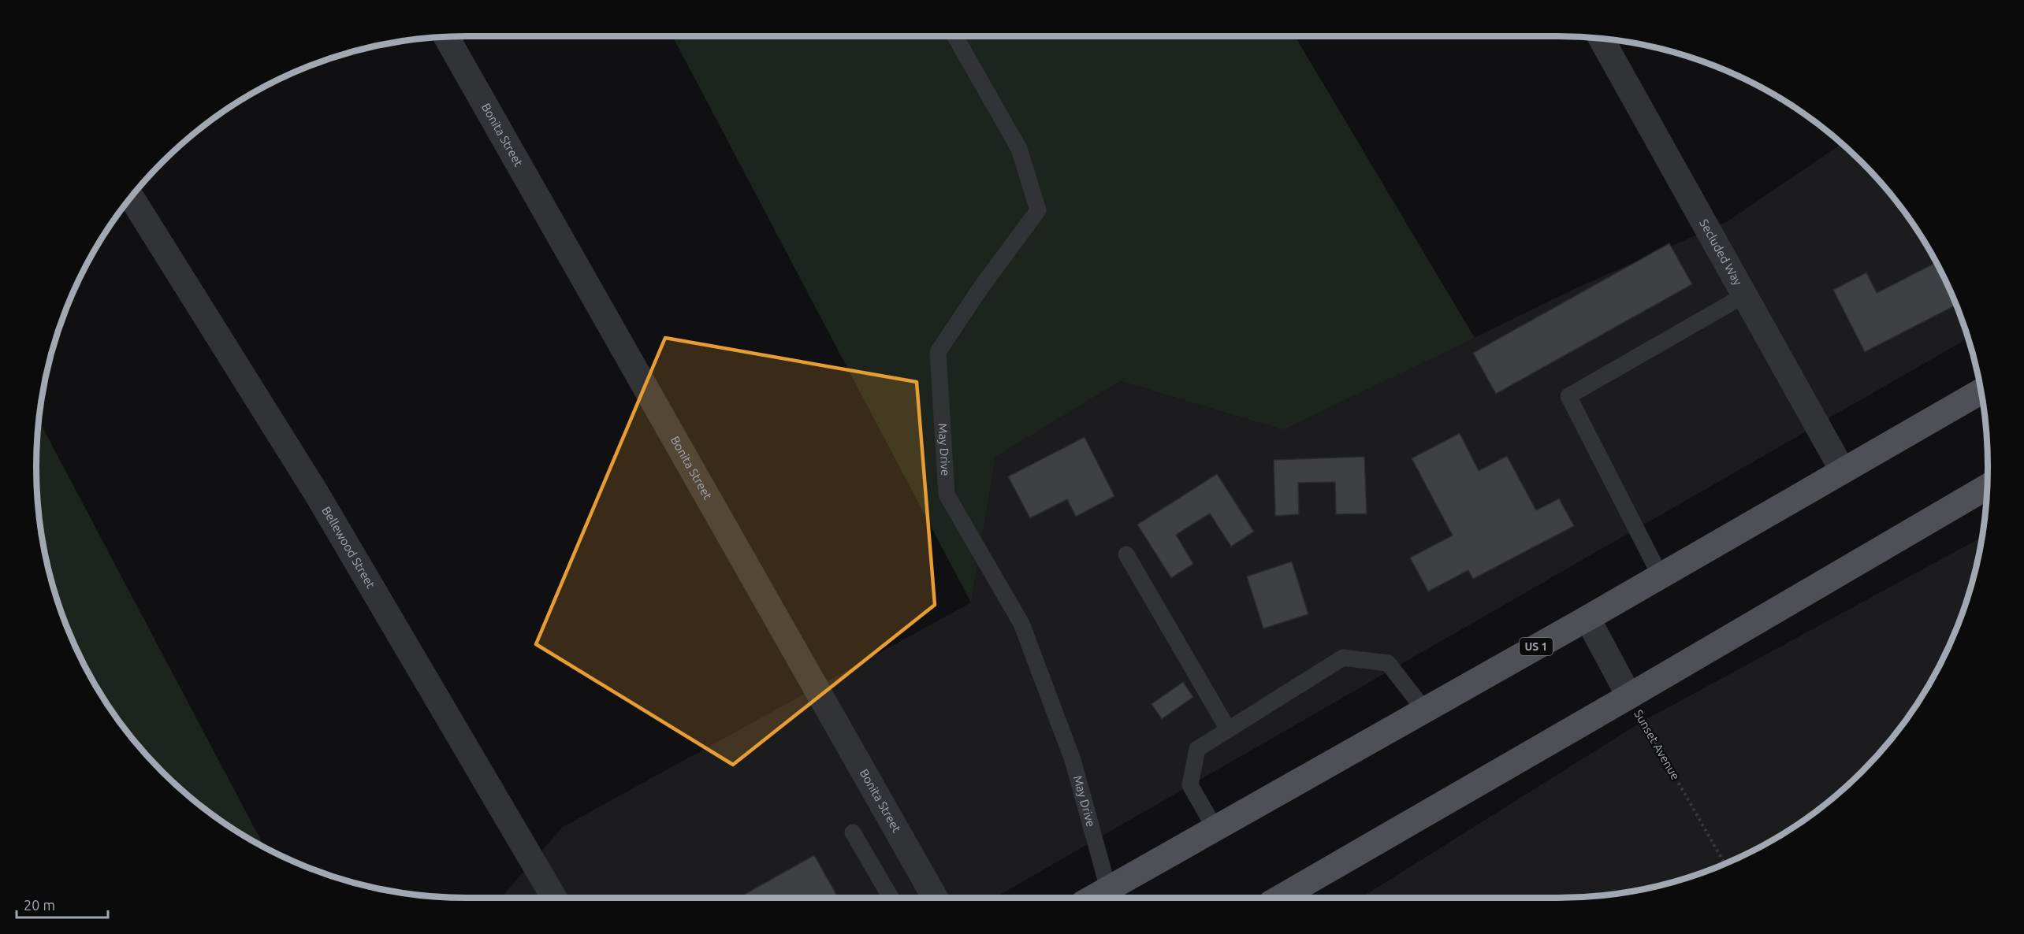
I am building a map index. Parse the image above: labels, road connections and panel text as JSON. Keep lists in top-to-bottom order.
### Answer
{
  "streets": {
    "main road": ["US 1"],
    "street": [
      "Bonita Street",
      "Secluded Way",
      "Bellewood Street",
      "Sunset Avenue"
    ],
    "lane": ["May Drive"]
  },
  "crossings": [
    ["Secluded Way", "US 1"],
    ["May Drive", "US 1"],
    ["US 1", "Sunset Avenue"]
  ],
  "scale_bar": "20 m"
}
